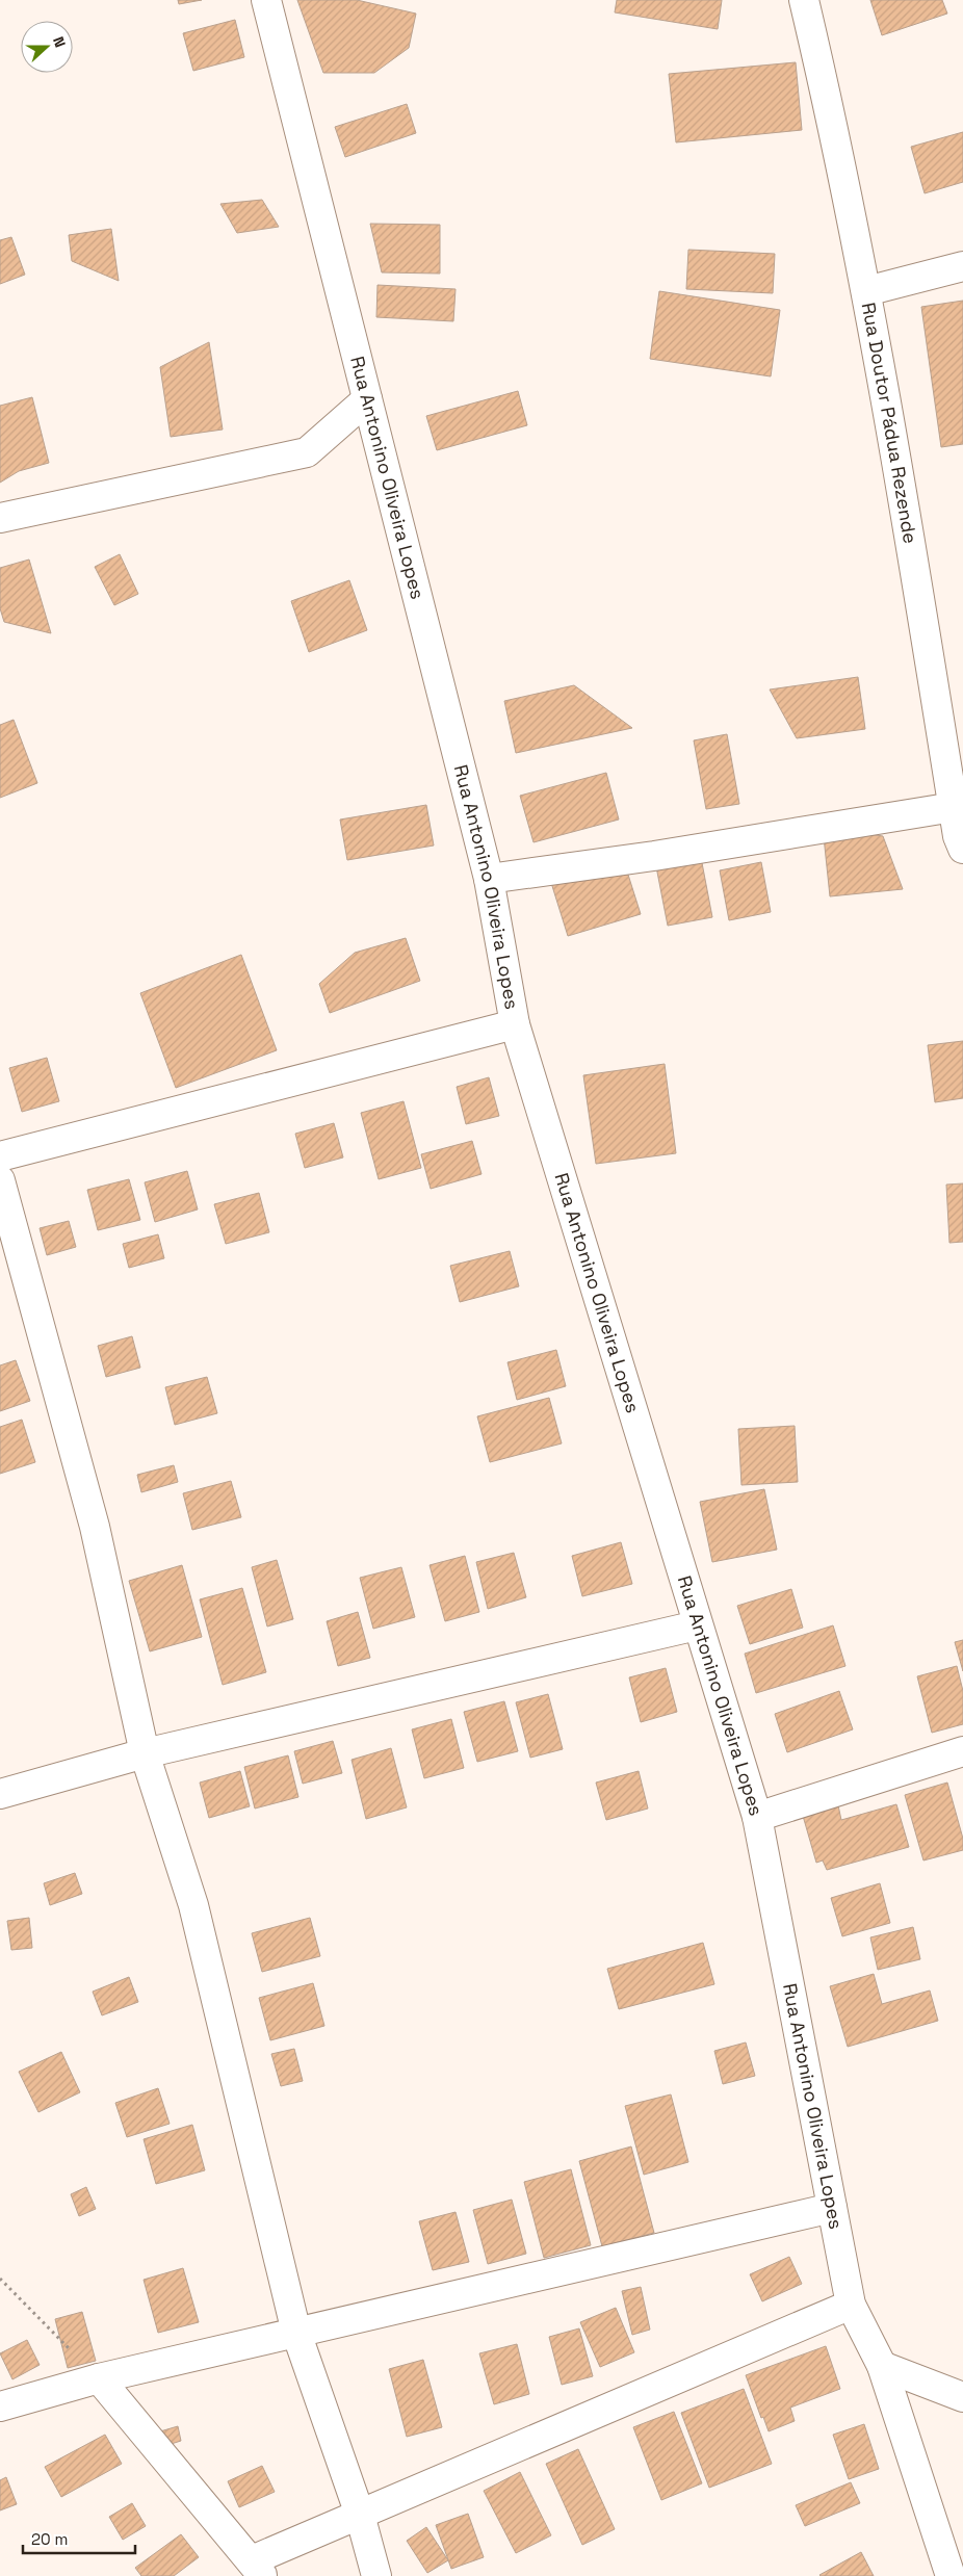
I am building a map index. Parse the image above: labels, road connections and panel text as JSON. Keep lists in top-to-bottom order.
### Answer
{
  "streets": {
    "street": ["Rua Doutor Pádua Rezende", "Rua Antonino Oliveira Lopes"]
  },
  "scale_bar": "20 m",
  "north": "right"
}
